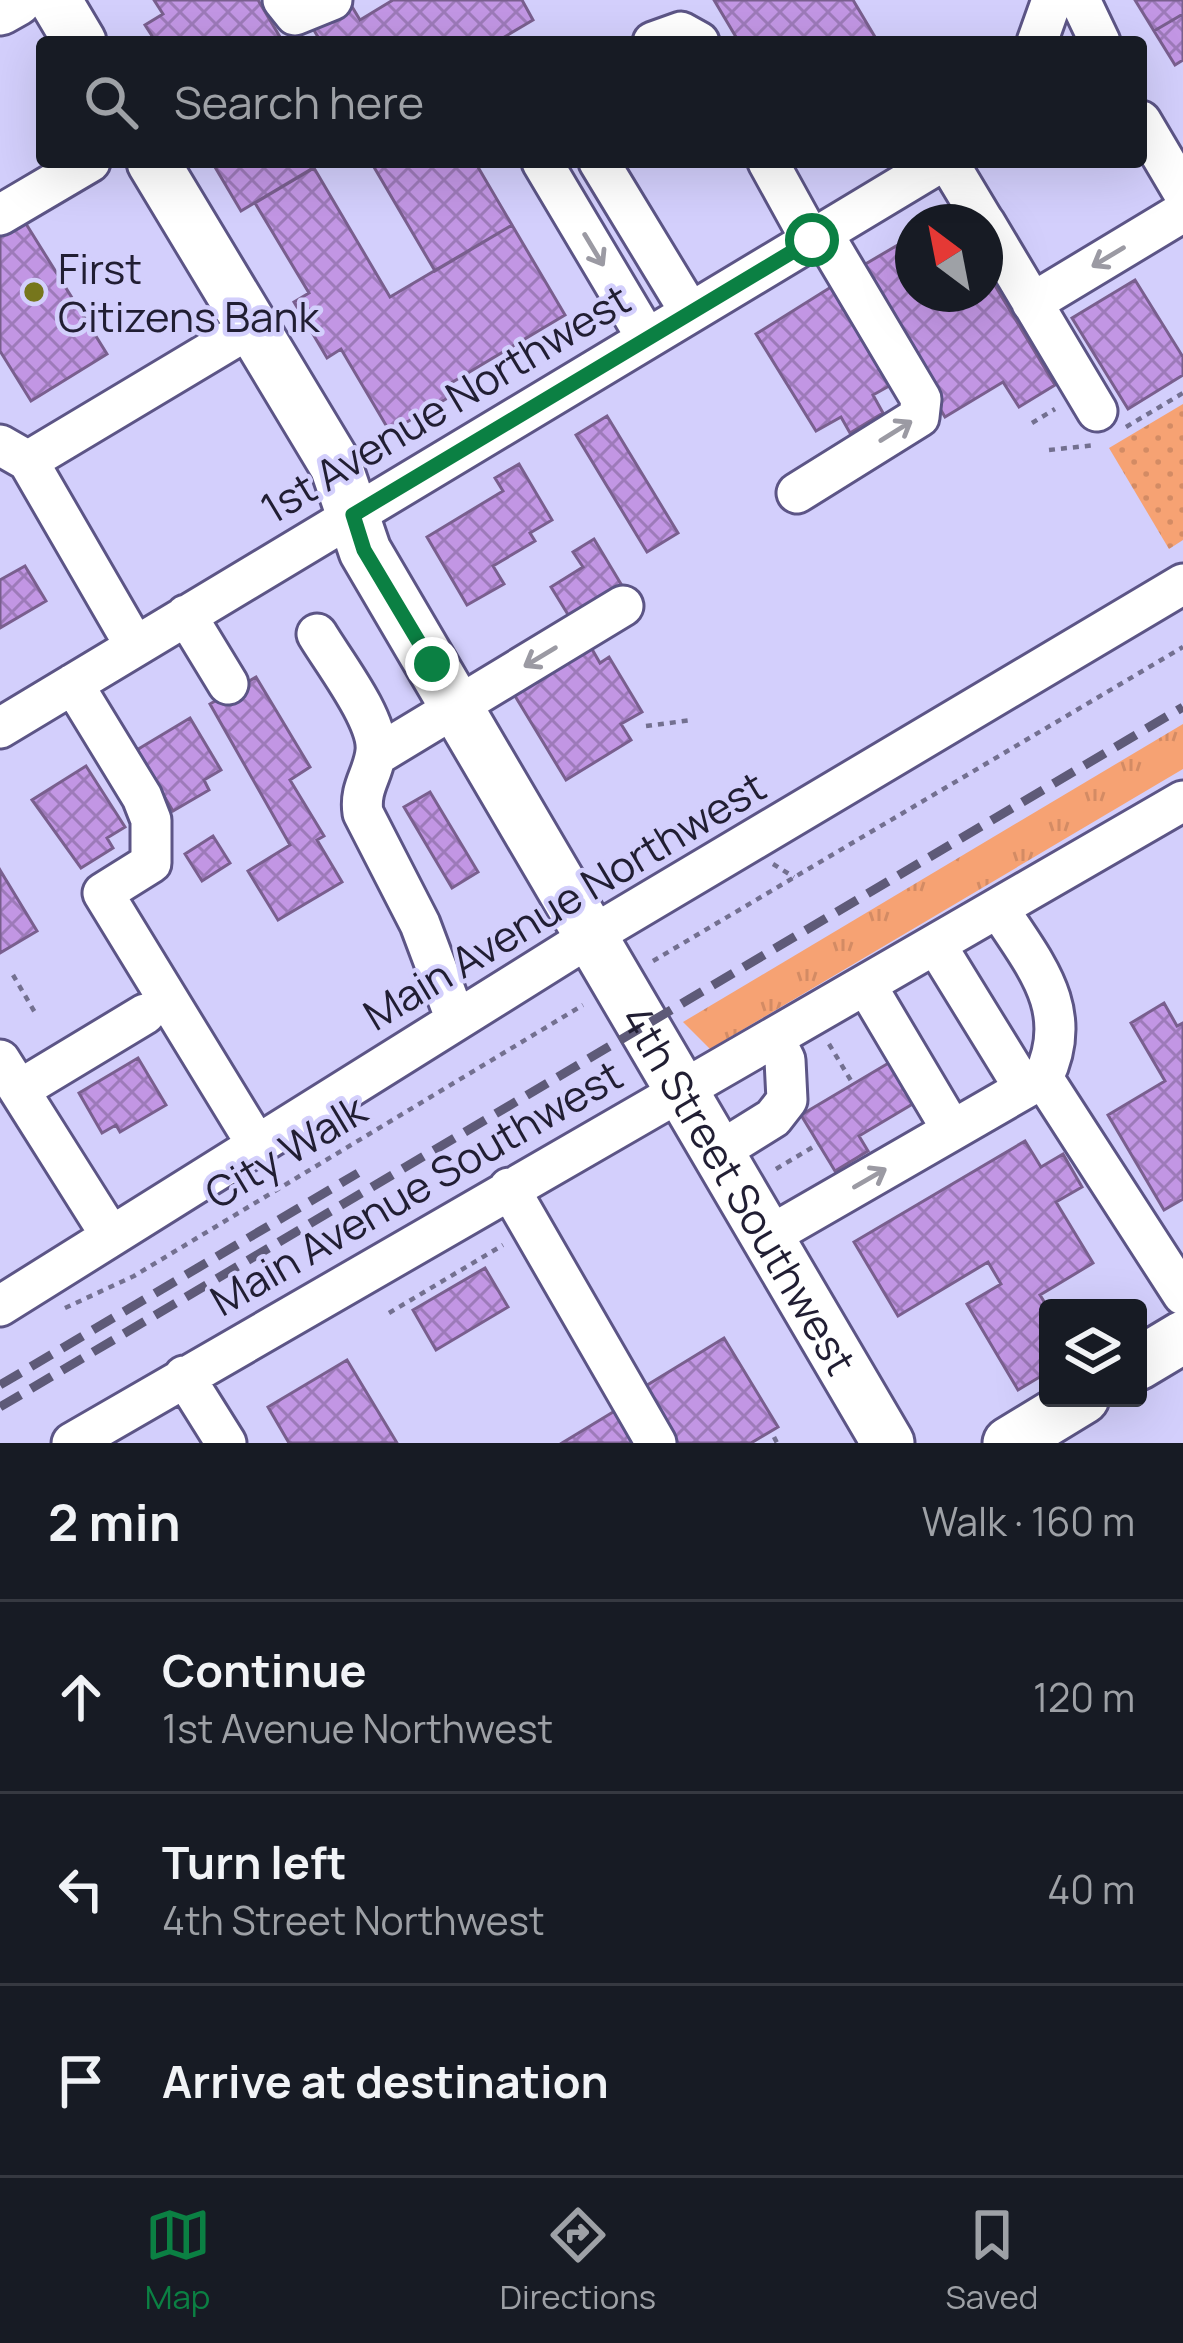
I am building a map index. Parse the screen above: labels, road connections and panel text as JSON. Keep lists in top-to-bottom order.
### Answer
{
  "streets": {
    "main road": ["4th Street Southwest"],
    "street": ["1st Avenue Northwest", "Main Avenue Northwest", "Main Avenue Southwest"],
    "path": ["City Walk"]
  },
  "crossings": [
    ["1st Avenue Northwest", "4th Street Southwest"],
    ["Main Avenue Northwest", "4th Street Southwest"],
    ["Main Avenue Southwest", "4th Street Southwest"]
  ],
  "places": ["First Citizens Bank"],
  "north": "top left",
  "page": {
    "search": "Search here",
    "heading": ["2 min", "Walk · 160 m"],
    "list": [
      ["Continue", "1st Avenue Northwest", "120 m"],
      ["Turn left", "4th Street Northwest", "40 m"],
      "Arrive at destination"
    ],
    "nav": ["Map", "Directions", "Saved"]
  }
}
